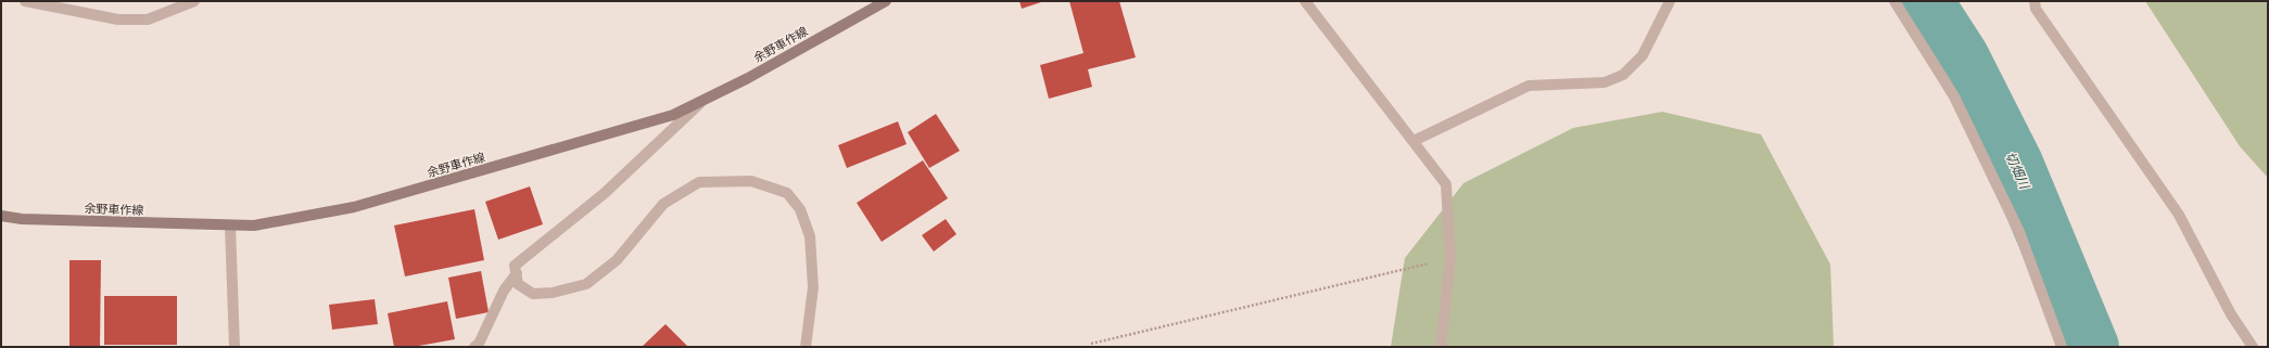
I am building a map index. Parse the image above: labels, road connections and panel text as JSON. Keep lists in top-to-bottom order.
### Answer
{
  "streets": {
    "main road": ["余野車作線"]
  },
  "water": ["切畑川"]
}
